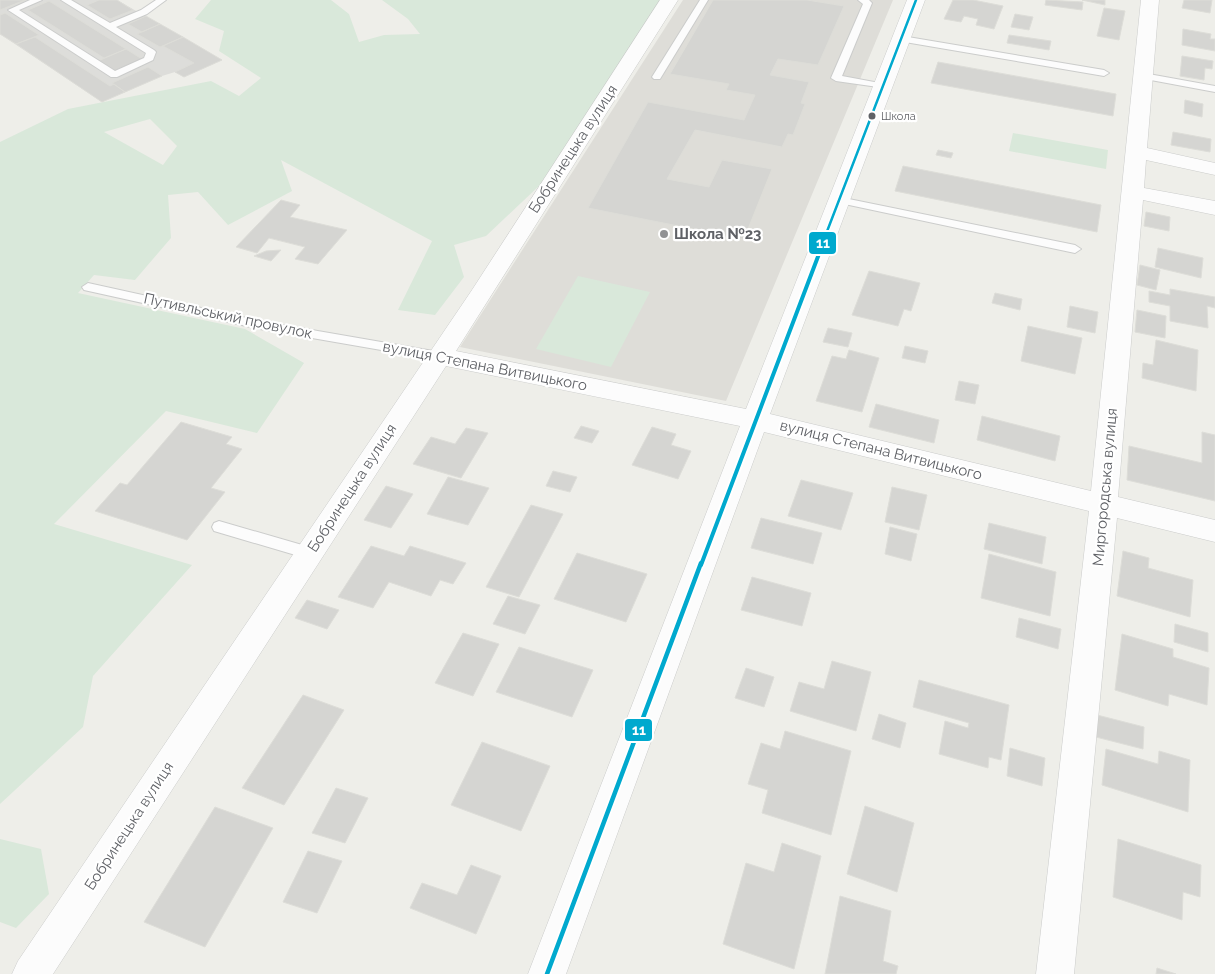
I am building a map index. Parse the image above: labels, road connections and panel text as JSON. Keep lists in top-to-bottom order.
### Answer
{
  "streets": {
    "street": ["Бобринецька вулиця", "вулиця Степана Витвицького", "Миргородська вулиця"],
    "lane": ["Путивльський провулок"]
  },
  "crossings": [
    ["Бобринецька вулиця", "вулиця Степана Витвицького"],
    ["Путивльський провулок", "вулиця Степана Витвицького"],
    ["вулиця Степана Витвицького", "Миргородська вулиця"]
  ],
  "places": ["Школа", "Школа №23"],
  "lines": ["transit line 11"]
}
